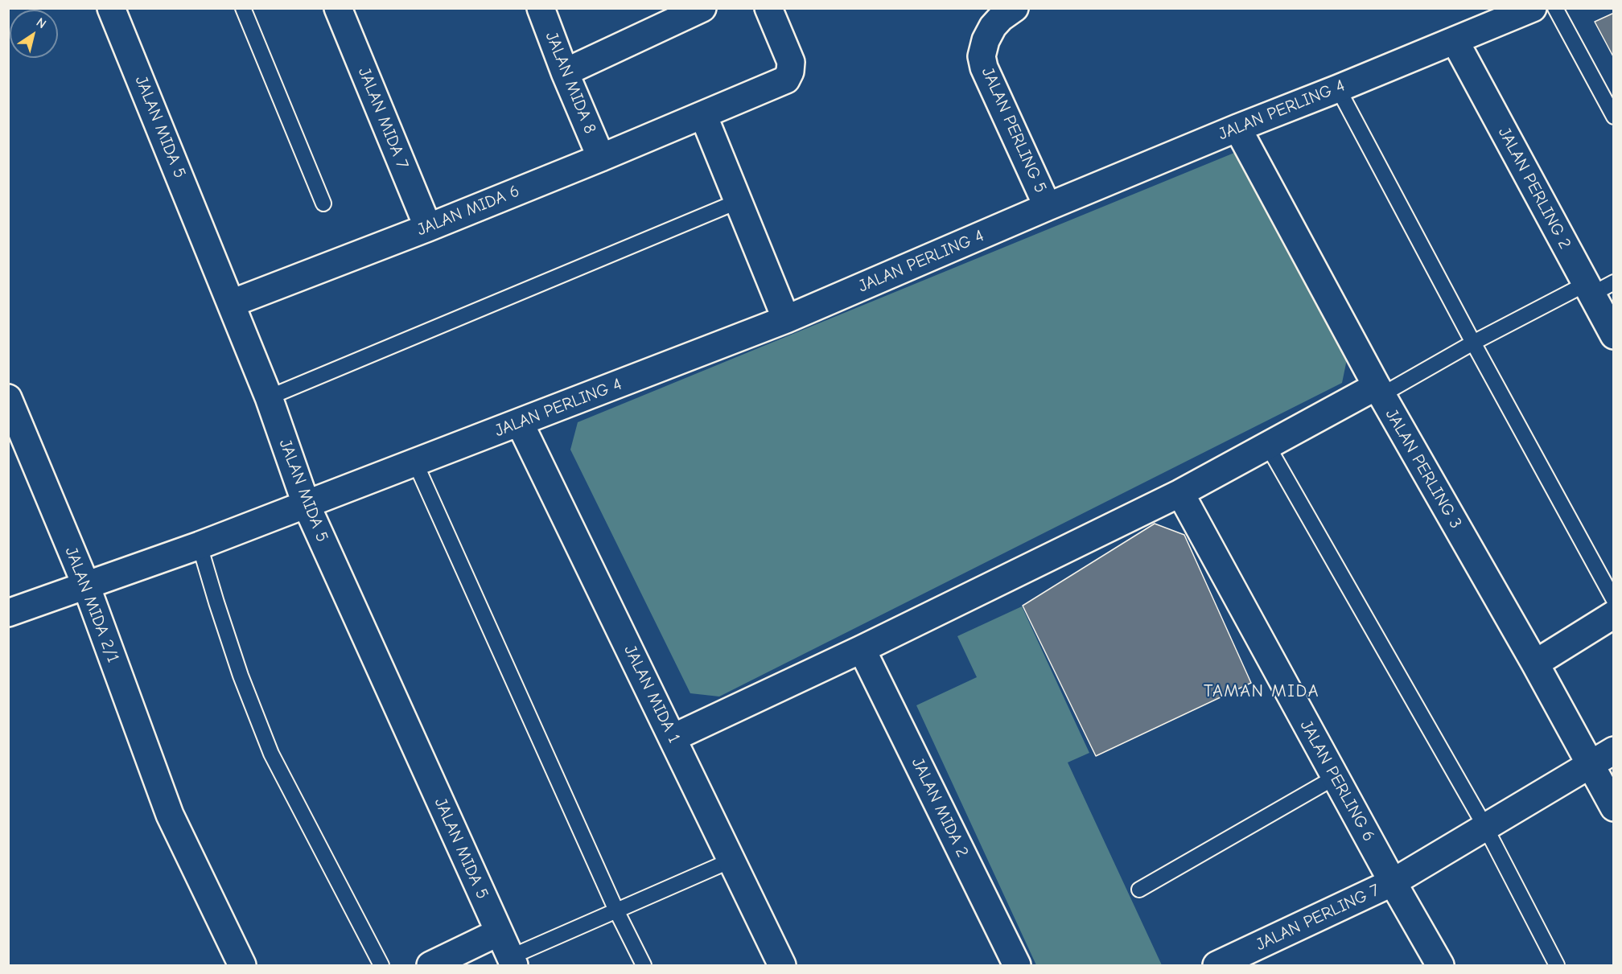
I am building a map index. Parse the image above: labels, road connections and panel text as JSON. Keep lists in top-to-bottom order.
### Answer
{
  "streets": {
    "street": [
      "JALAN MIDA 8",
      "JALAN PERLING 4",
      "JALAN MIDA 7",
      "JALAN MIDA 5",
      "JALAN PERLING 5",
      "JALAN PERLING 2",
      "JALAN MIDA 6",
      "JALAN PERLING 3",
      "JALAN MIDA 2/1",
      "JALAN MIDA 1",
      "JALAN PERLING 6",
      "JALAN MIDA 2",
      "JALAN PERLING 7"
    ]
  },
  "crossings": [
    ["JALAN MIDA 8", "JALAN MIDA 6"],
    ["JALAN PERLING 4", "JALAN MIDA 5"],
    ["JALAN PERLING 4", "JALAN PERLING 5"],
    ["JALAN PERLING 4", "JALAN PERLING 2"],
    ["JALAN PERLING 4", "JALAN PERLING 3"],
    ["JALAN PERLING 4", "JALAN MIDA 2/1"],
    ["JALAN PERLING 4", "JALAN MIDA 1"],
    ["JALAN MIDA 7", "JALAN MIDA 6"],
    ["JALAN MIDA 5", "JALAN MIDA 6"],
    ["JALAN PERLING 3", "JALAN PERLING 7"],
    ["JALAN PERLING 6", "JALAN PERLING 7"]
  ],
  "districts": ["TAMAN MIDA"],
  "north": "top right"
}
